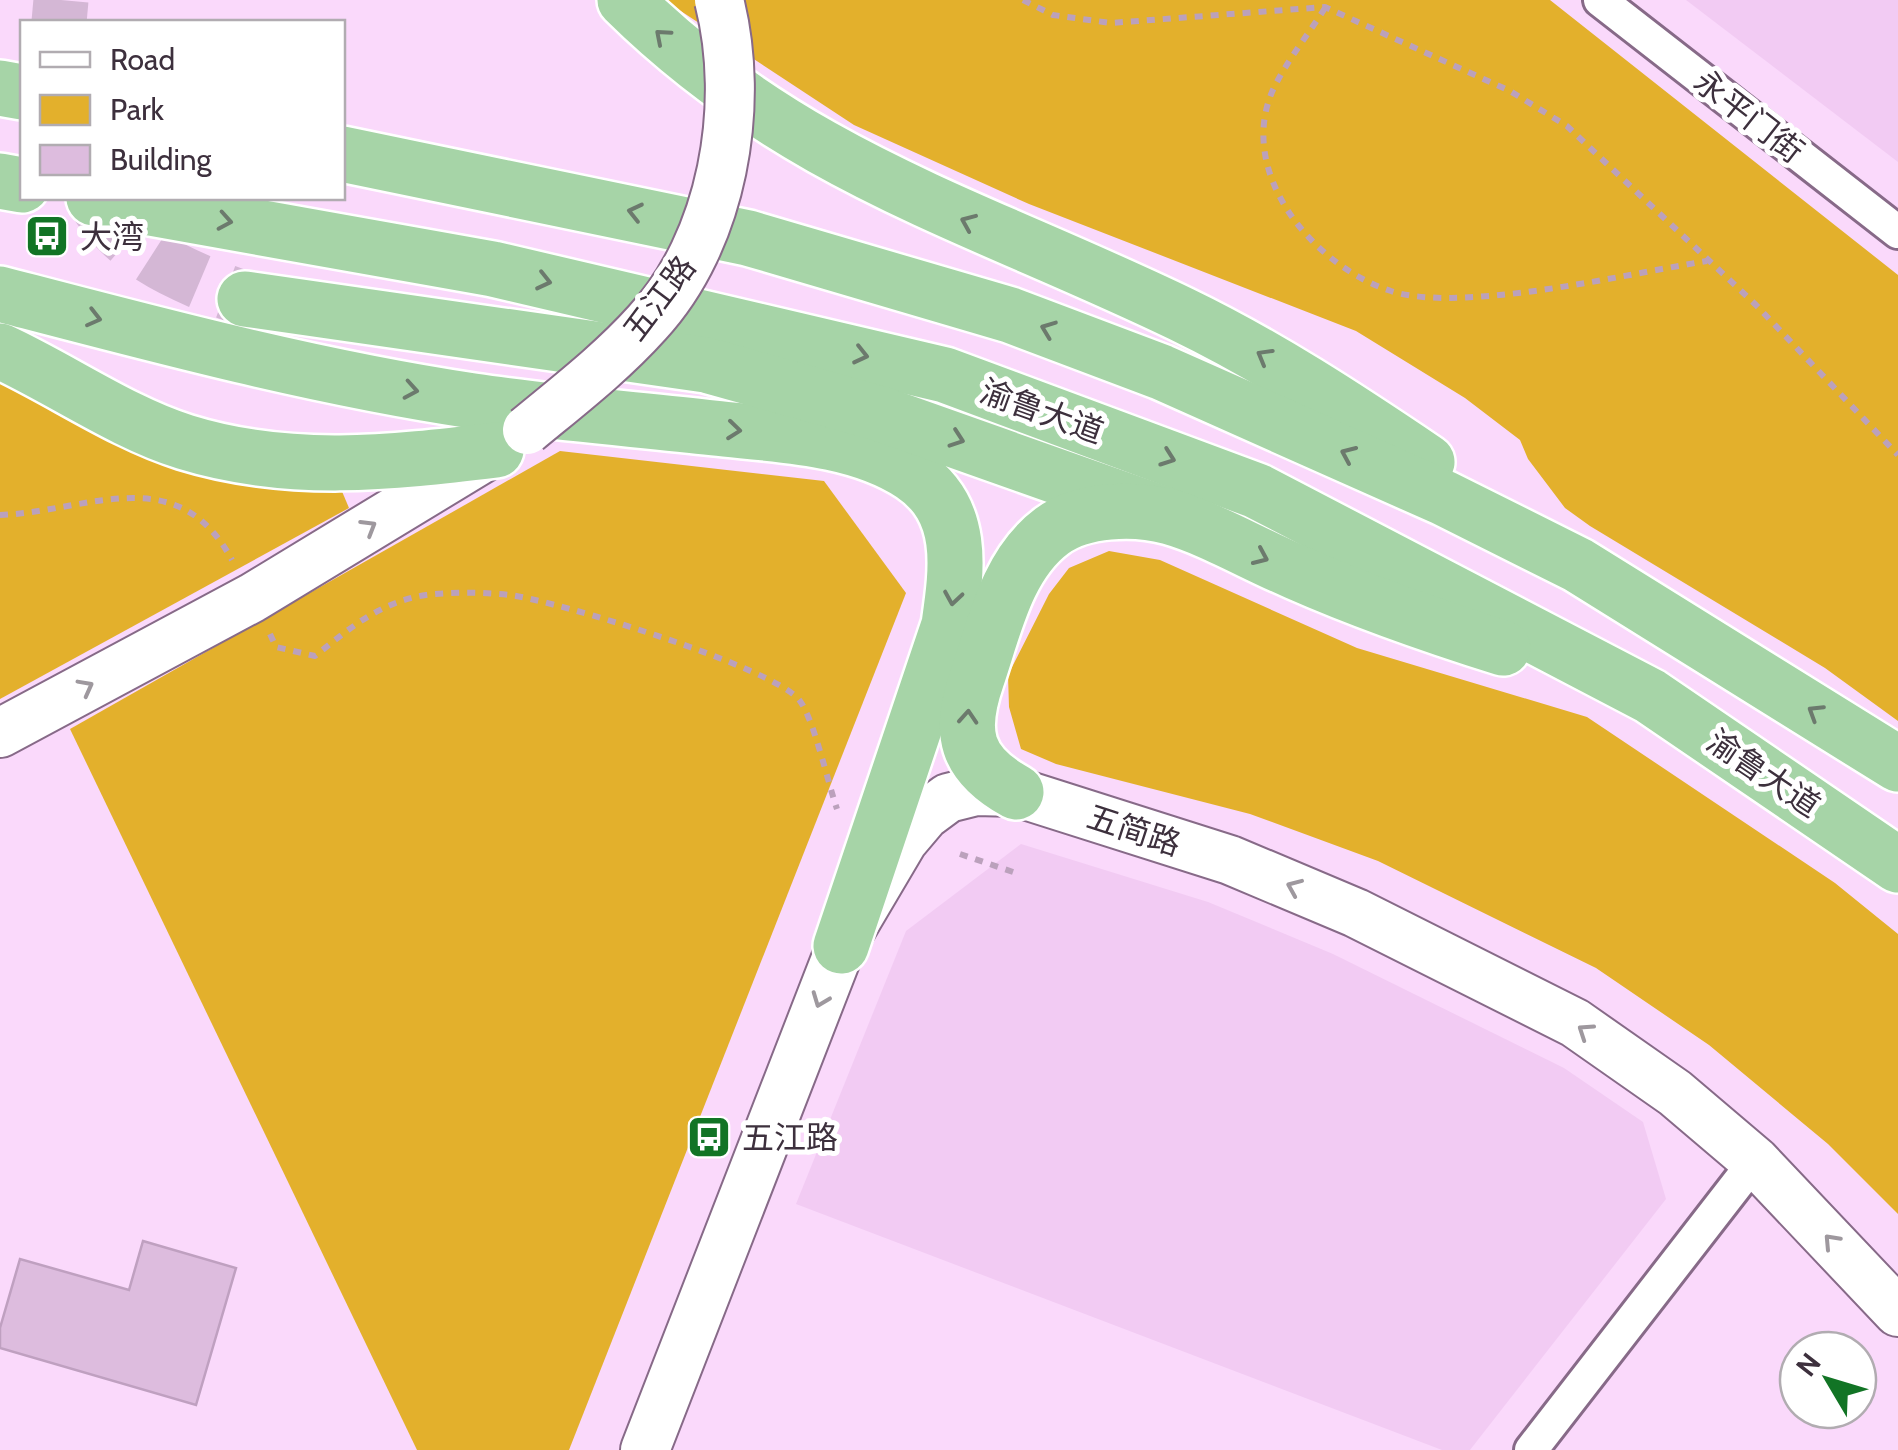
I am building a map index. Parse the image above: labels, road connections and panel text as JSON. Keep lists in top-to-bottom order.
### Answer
{
  "streets": {
    "highway": ["渝鲁大道"],
    "main road": ["五江路", "五简路"],
    "street": ["永平门街"]
  },
  "one_way": ["五江路"],
  "places": {
    "bus stop": ["大湾", "五江路"]
  },
  "legend": ["Road", "Park", "Building"],
  "north": "top left"
}
